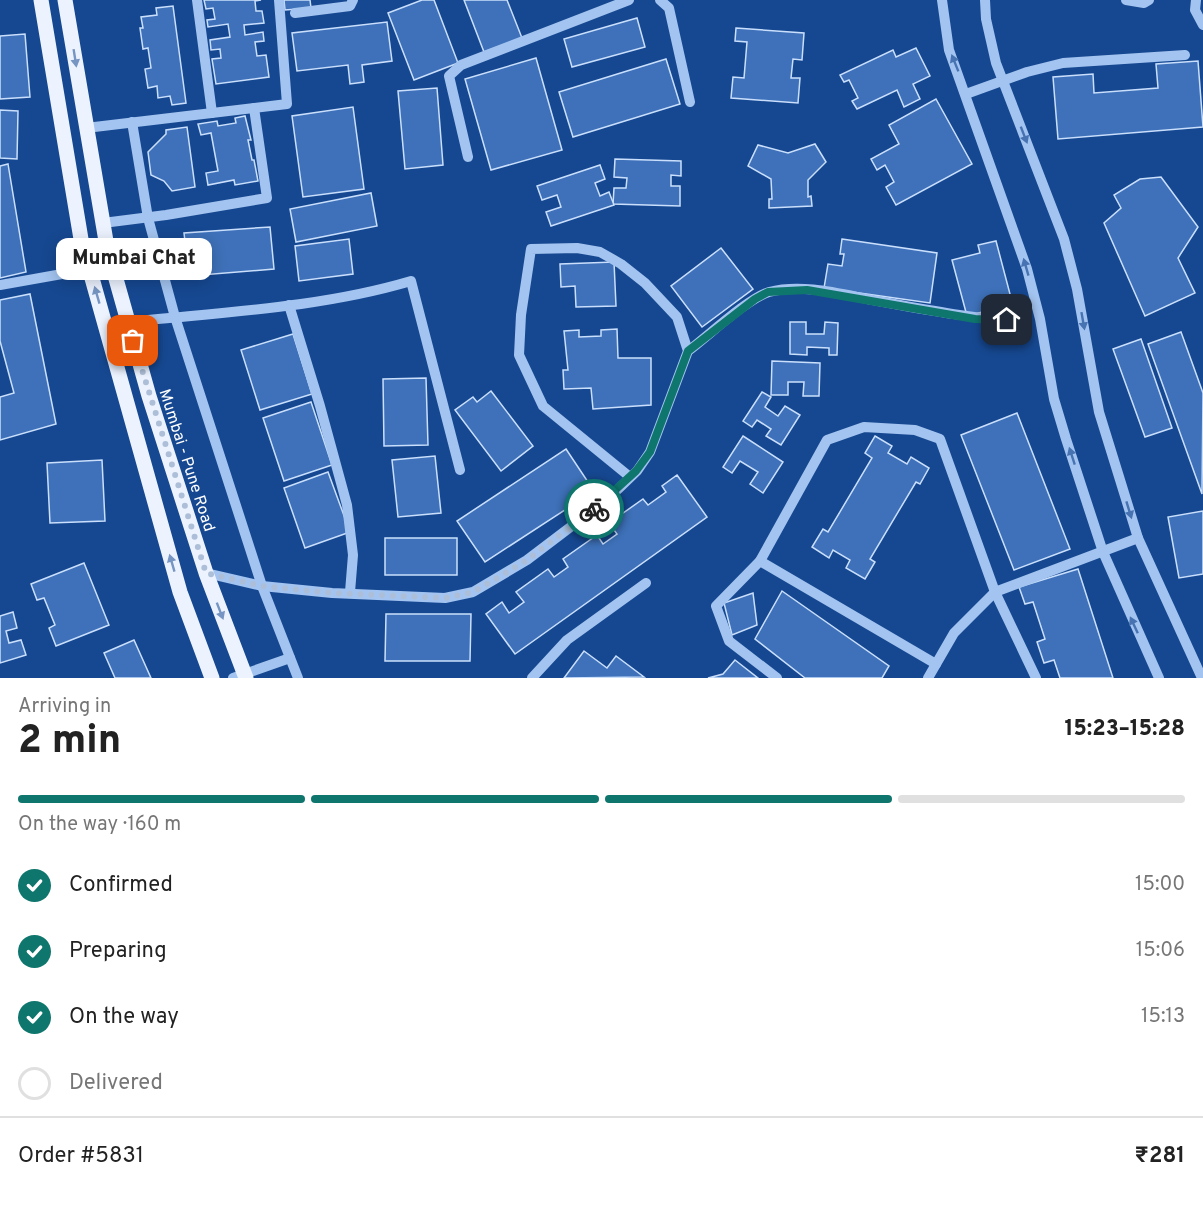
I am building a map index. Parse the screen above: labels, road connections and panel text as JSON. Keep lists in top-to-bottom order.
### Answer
{
  "streets": {
    "main road": ["Mumbai - Pune Road"]
  },
  "places": ["Mumbai Chat"],
  "page": {
    "bubble": "Mumbai Chat",
    "heading": ["2 min", "Arriving in", "15:23–15:28"],
    "panel": ["Order #5831", "₹281"],
    "bar": "On the way · 160 m",
    "list": [
      ["Confirmed", "15:00"],
      ["Preparing", "15:06"],
      ["On the way", "15:13"],
      "Delivered"
    ]
  }
}
